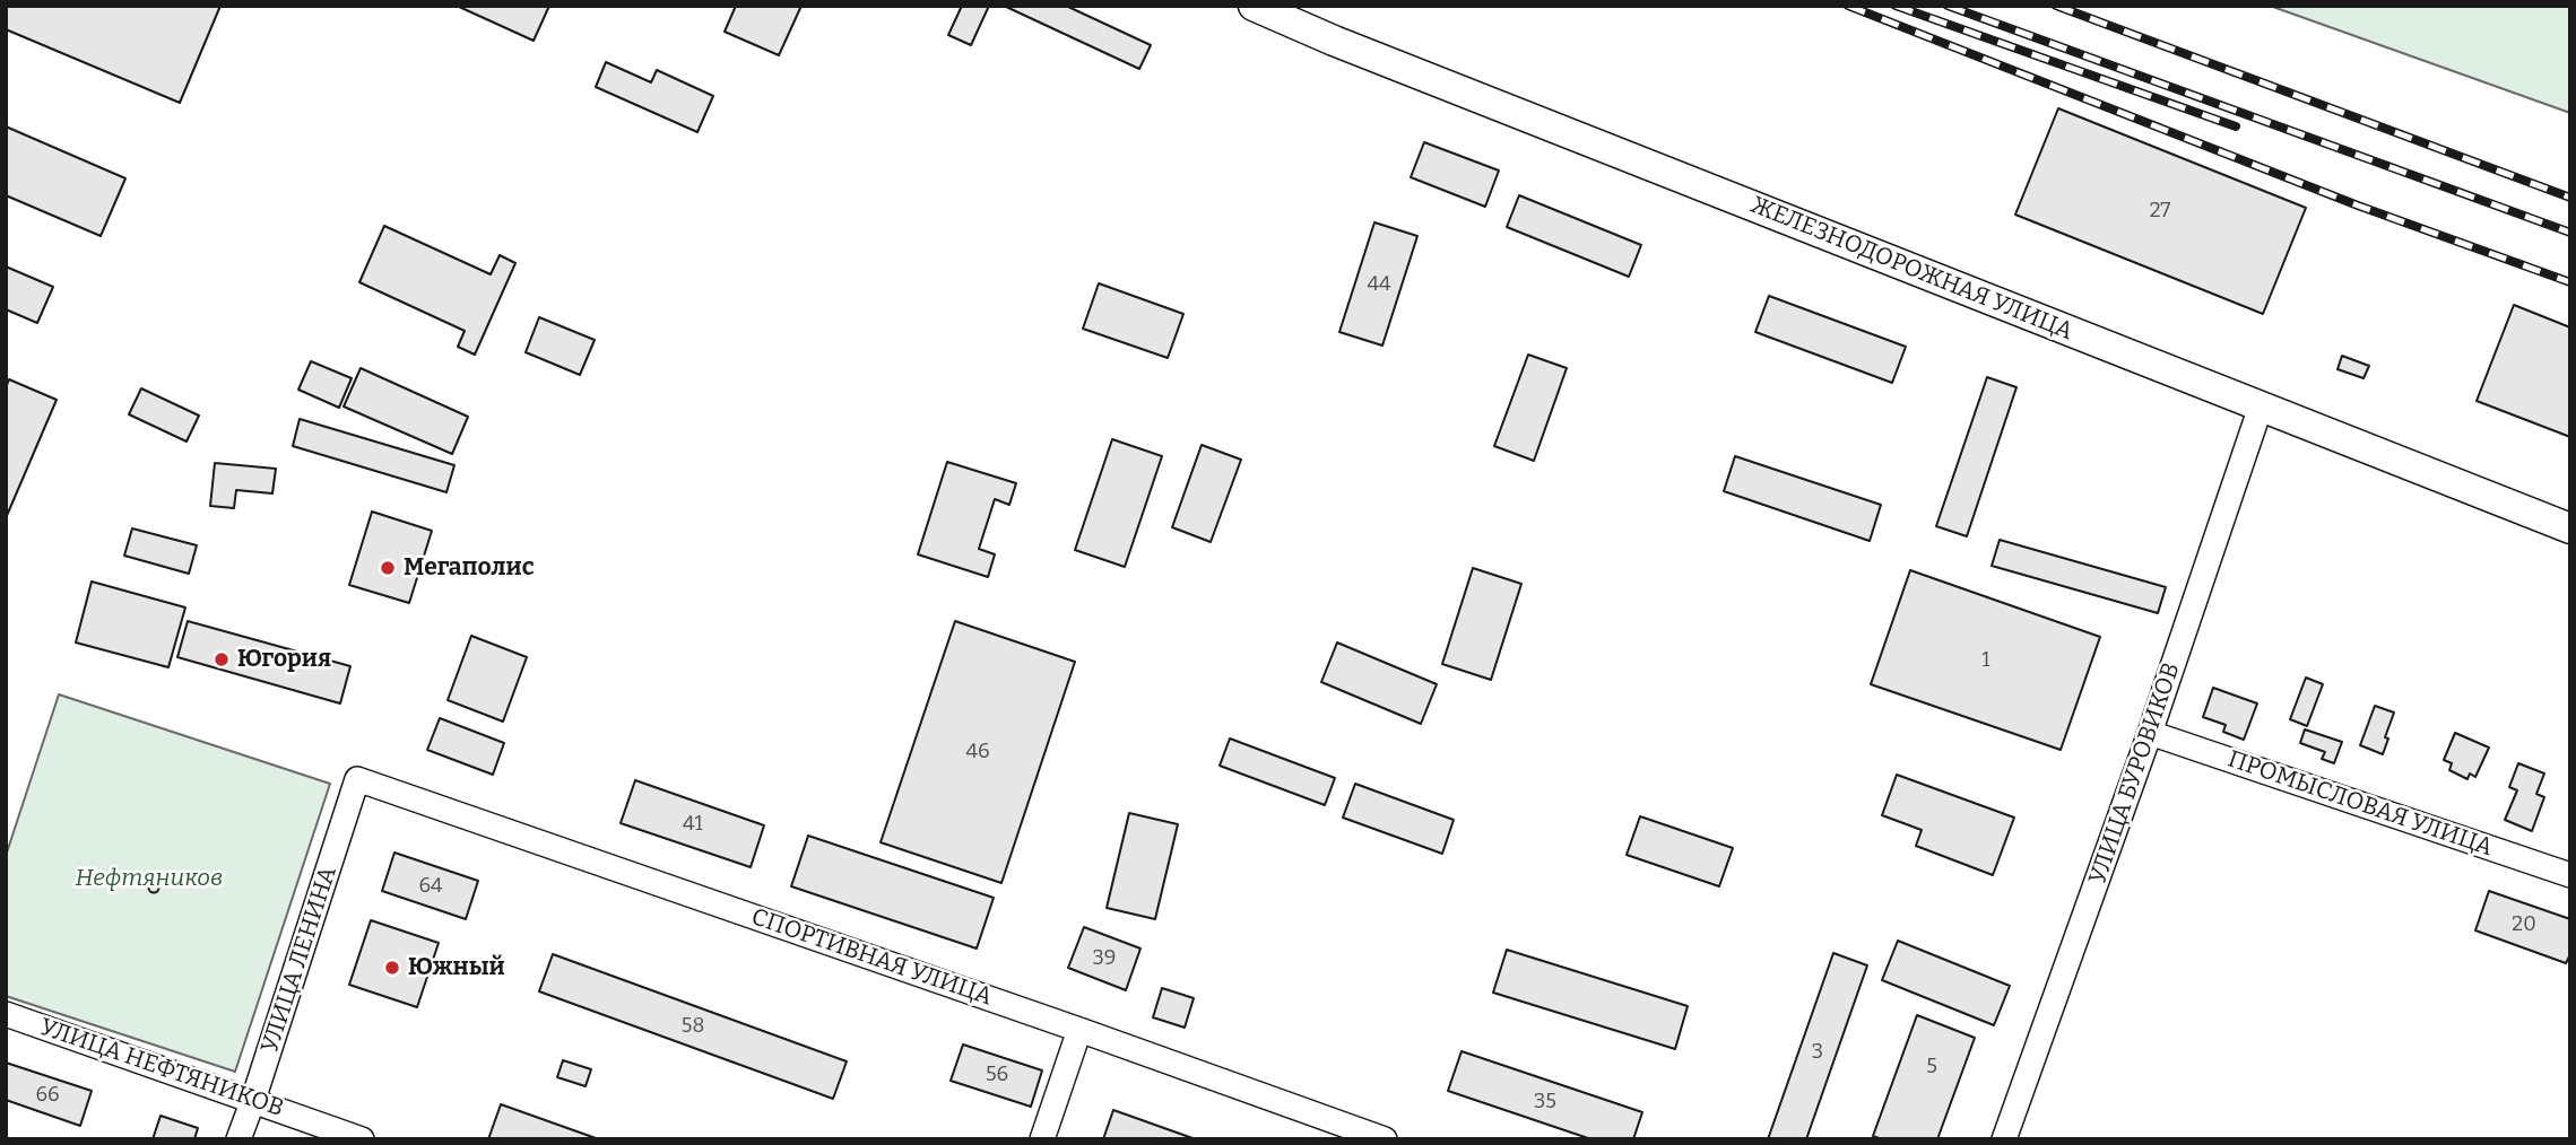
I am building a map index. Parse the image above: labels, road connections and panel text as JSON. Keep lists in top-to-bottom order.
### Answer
{
  "streets": {
    "main road": ["ЖЕЛЕЗНОДОРОЖНАЯ УЛИЦА"],
    "street": [
      "УЛИЦА БУРОВИКОВ",
      "ПРОМЫСЛОВАЯ УЛИЦА",
      "СПОРТИВНАЯ УЛИЦА",
      "УЛИЦА ЛЕНИНА",
      "УЛИЦА НЕФТЯНИКОВ"
    ]
  },
  "crossings": [
    ["ЖЕЛЕЗНОДОРОЖНАЯ УЛИЦА", "УЛИЦА БУРОВИКОВ"],
    ["УЛИЦА БУРОВИКОВ", "ПРОМЫСЛОВАЯ УЛИЦА"],
    ["СПОРТИВНАЯ УЛИЦА", "УЛИЦА ЛЕНИНА"],
    ["УЛИЦА ЛЕНИНА", "УЛИЦА НЕФТЯНИКОВ"]
  ],
  "parks": ["Нефтяников"],
  "places": ["Мегаполис", "Югория", "Южный"],
  "house_numbers": [
    "27",
    "44",
    "1",
    "46",
    "41",
    "64",
    "20",
    "39",
    "58",
    "3",
    "5",
    "56",
    "66",
    "35"
  ]
}
